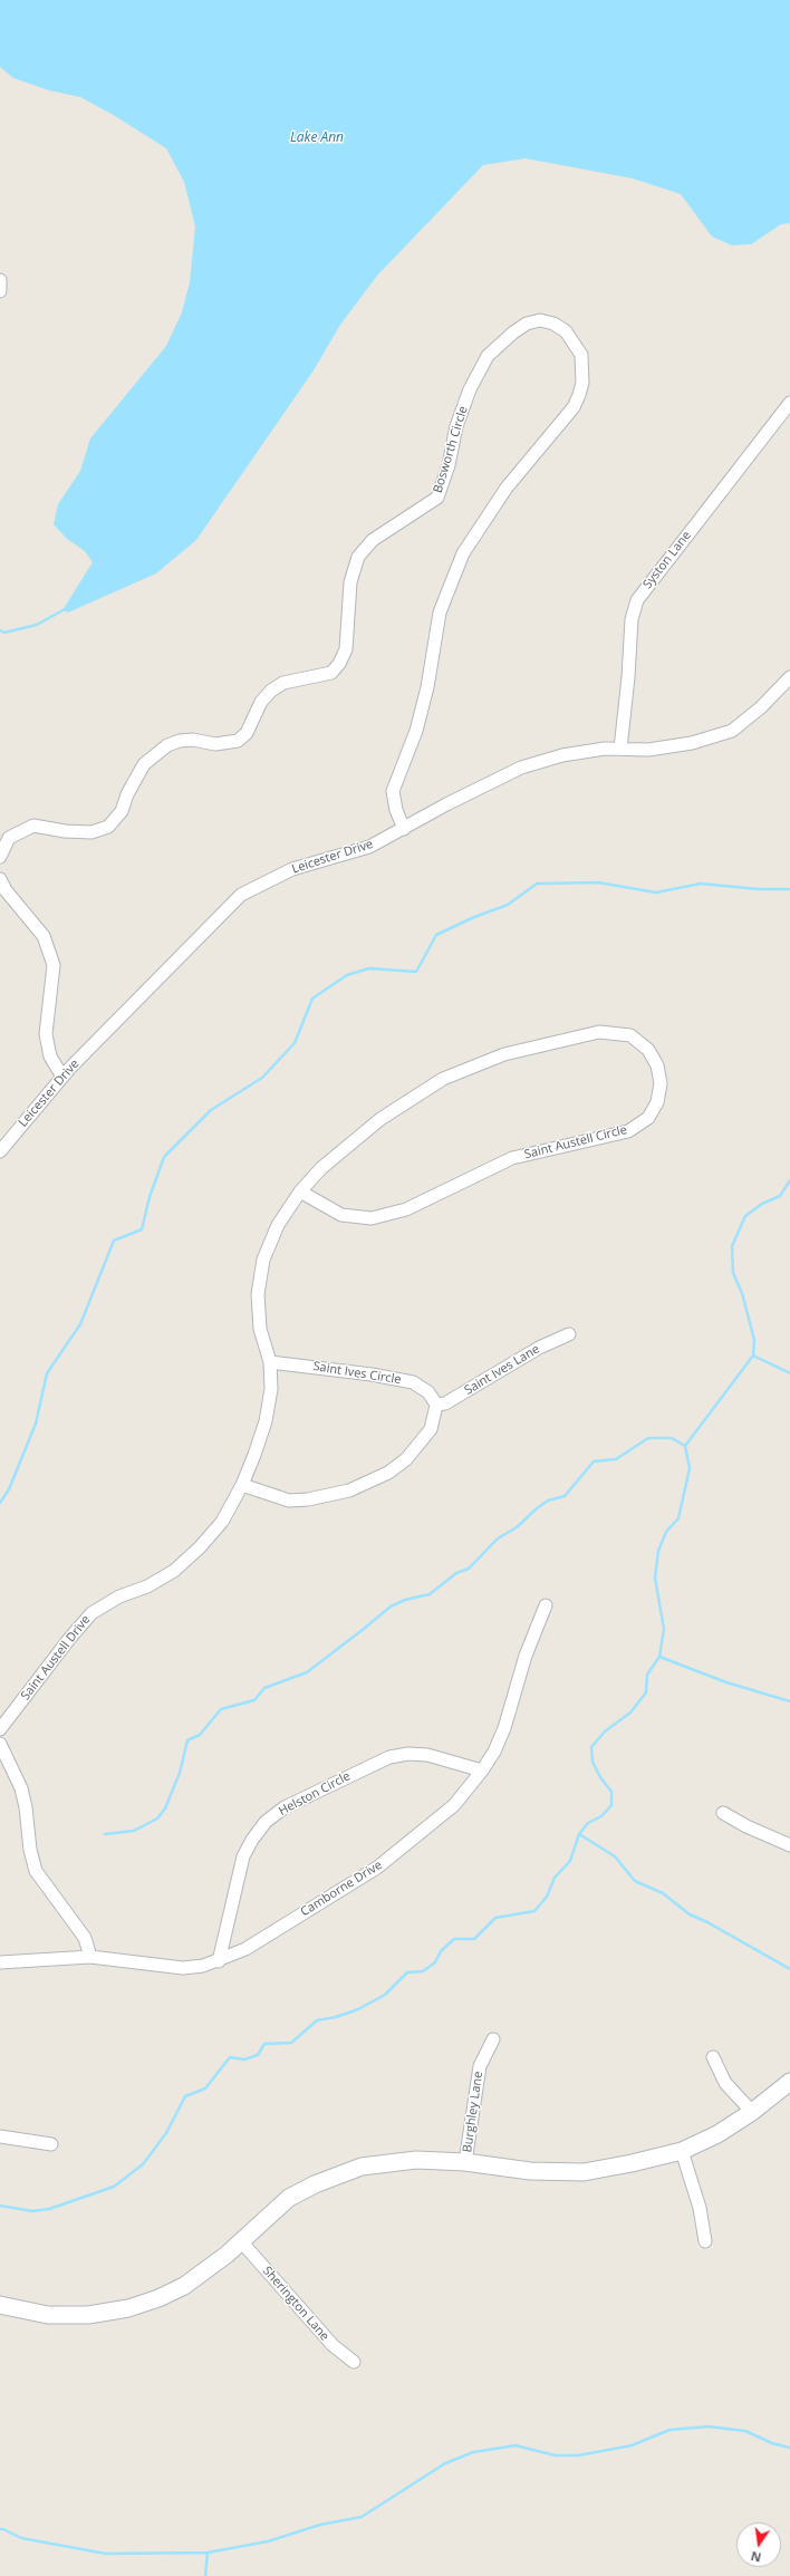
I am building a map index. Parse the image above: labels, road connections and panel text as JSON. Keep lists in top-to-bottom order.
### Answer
{
  "streets": {
    "street": [
      "Bosworth Circle",
      "Syston Lane",
      "Leicester Drive",
      "Saint Austell Circle",
      "Saint Ives Lane",
      "Saint Ives Circle",
      "Saint Austell Drive",
      "Helston Circle",
      "Camborne Drive",
      "Burghley Lane",
      "Sherington Lane"
    ]
  },
  "crossings": [
    ["Bosworth Circle", "Leicester Drive"],
    ["Syston Lane", "Leicester Drive"],
    ["Saint Austell Circle", "Saint Austell Drive"],
    ["Saint Ives Lane", "Saint Ives Circle"],
    ["Saint Ives Circle", "Saint Austell Drive"],
    ["Helston Circle", "Camborne Drive"]
  ],
  "water": ["Lake Ann"],
  "north": "bottom"
}
